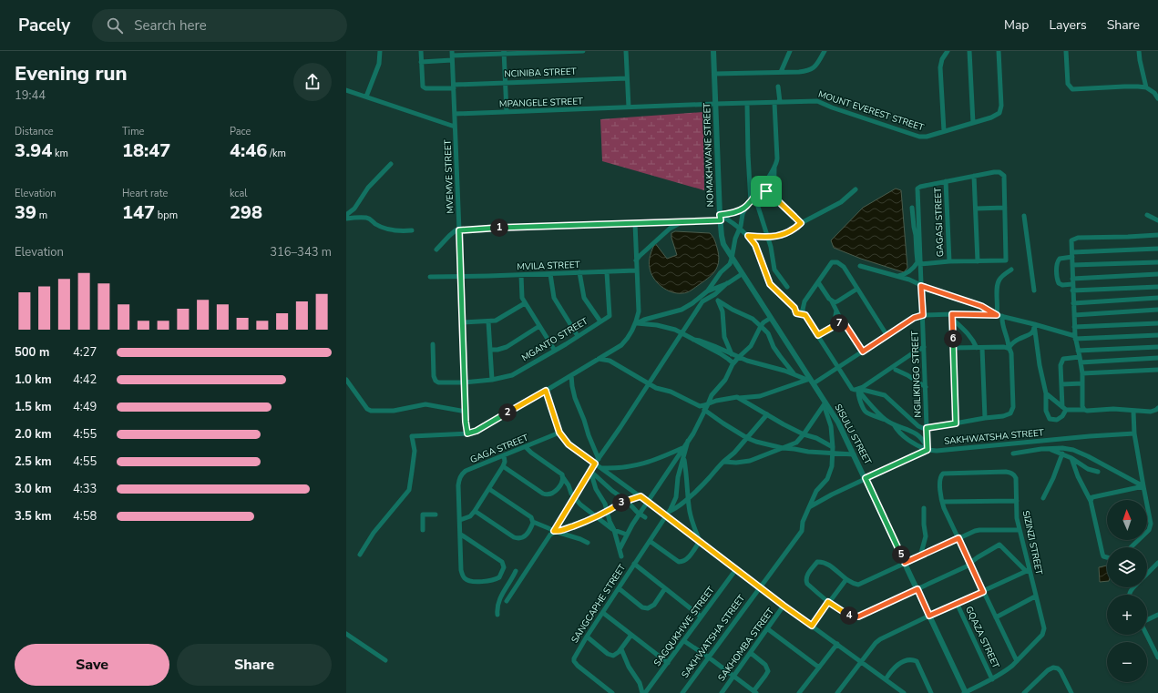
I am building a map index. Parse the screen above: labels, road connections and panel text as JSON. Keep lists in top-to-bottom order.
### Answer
{
  "streets": {
    "street": [
      "NCINIBA STREET",
      "MPANGELE STREET",
      "MOUNT EVEREST STREET",
      "NOMAKHWANE STREET",
      "MVEMVE STREET",
      "GAGASI STREET",
      "MVILA STREET",
      "MGANTO STREET",
      "NGILIKINGO STREET",
      "SISULU STREET",
      "SAKHWATSHA STREET",
      "GAGA STREET",
      "SIZINZI STREET",
      "SANGCAPHE STREET",
      "SAGQUKHWE STREET",
      "GQAZA STREET",
      "SAKHOMBA STREET"
    ]
  },
  "crossings": [
    ["NCINIBA STREET", "MVEMVE STREET"],
    ["MPANGELE STREET", "MOUNT EVEREST STREET"],
    ["MPANGELE STREET", "NOMAKHWANE STREET"],
    ["MPANGELE STREET", "MVEMVE STREET"],
    ["MOUNT EVEREST STREET", "NOMAKHWANE STREET"],
    ["NOMAKHWANE STREET", "SISULU STREET"],
    ["MVEMVE STREET", "MVILA STREET"],
    ["MVEMVE STREET", "MGANTO STREET"],
    ["GAGASI STREET", "NGILIKINGO STREET"],
    ["MVILA STREET", "MGANTO STREET"],
    ["NGILIKINGO STREET", "SAKHWATSHA STREET"],
    ["SISULU STREET", "SAKHWATSHA STREET"],
    ["SISULU STREET", "SIZINZI STREET"],
    ["SIZINZI STREET", "GQAZA STREET"]
  ],
  "north": "top",
  "page": {
    "header": "Pacely",
    "search": "Search here",
    "nav": ["Map", "Layers", "Share"],
    "heading": ["Evening run", "19:44"],
    "stats": [
      ["Distance", "3.94 km"],
      ["Time", "18:47"],
      ["Pace", "4:46 /km"],
      ["Elevation", "39 m"],
      ["Heart rate", "147 bpm"],
      ["kcal", "298"]
    ],
    "pins": [
      "1",
      "7",
      "6",
      "2",
      "3",
      "5",
      "4"
    ],
    "chart": ["Elevation", "316–343 m"],
    "list": [
      {
        "name": "500 m",
        "note": "4:27"
      },
      {
        "name": "1.0 km",
        "note": "4:42"
      },
      {
        "name": "1.5 km",
        "note": "4:49"
      },
      {
        "name": "2.0 km",
        "note": "4:55"
      },
      {
        "name": "2.5 km",
        "note": "4:55"
      },
      {
        "name": "3.0 km",
        "note": "4:33"
      },
      {
        "name": "3.5 km",
        "note": "4:58"
      }
    ],
    "map_buttons": ["+", "−"],
    "buttons": ["Save", "Share"]
  }
}
